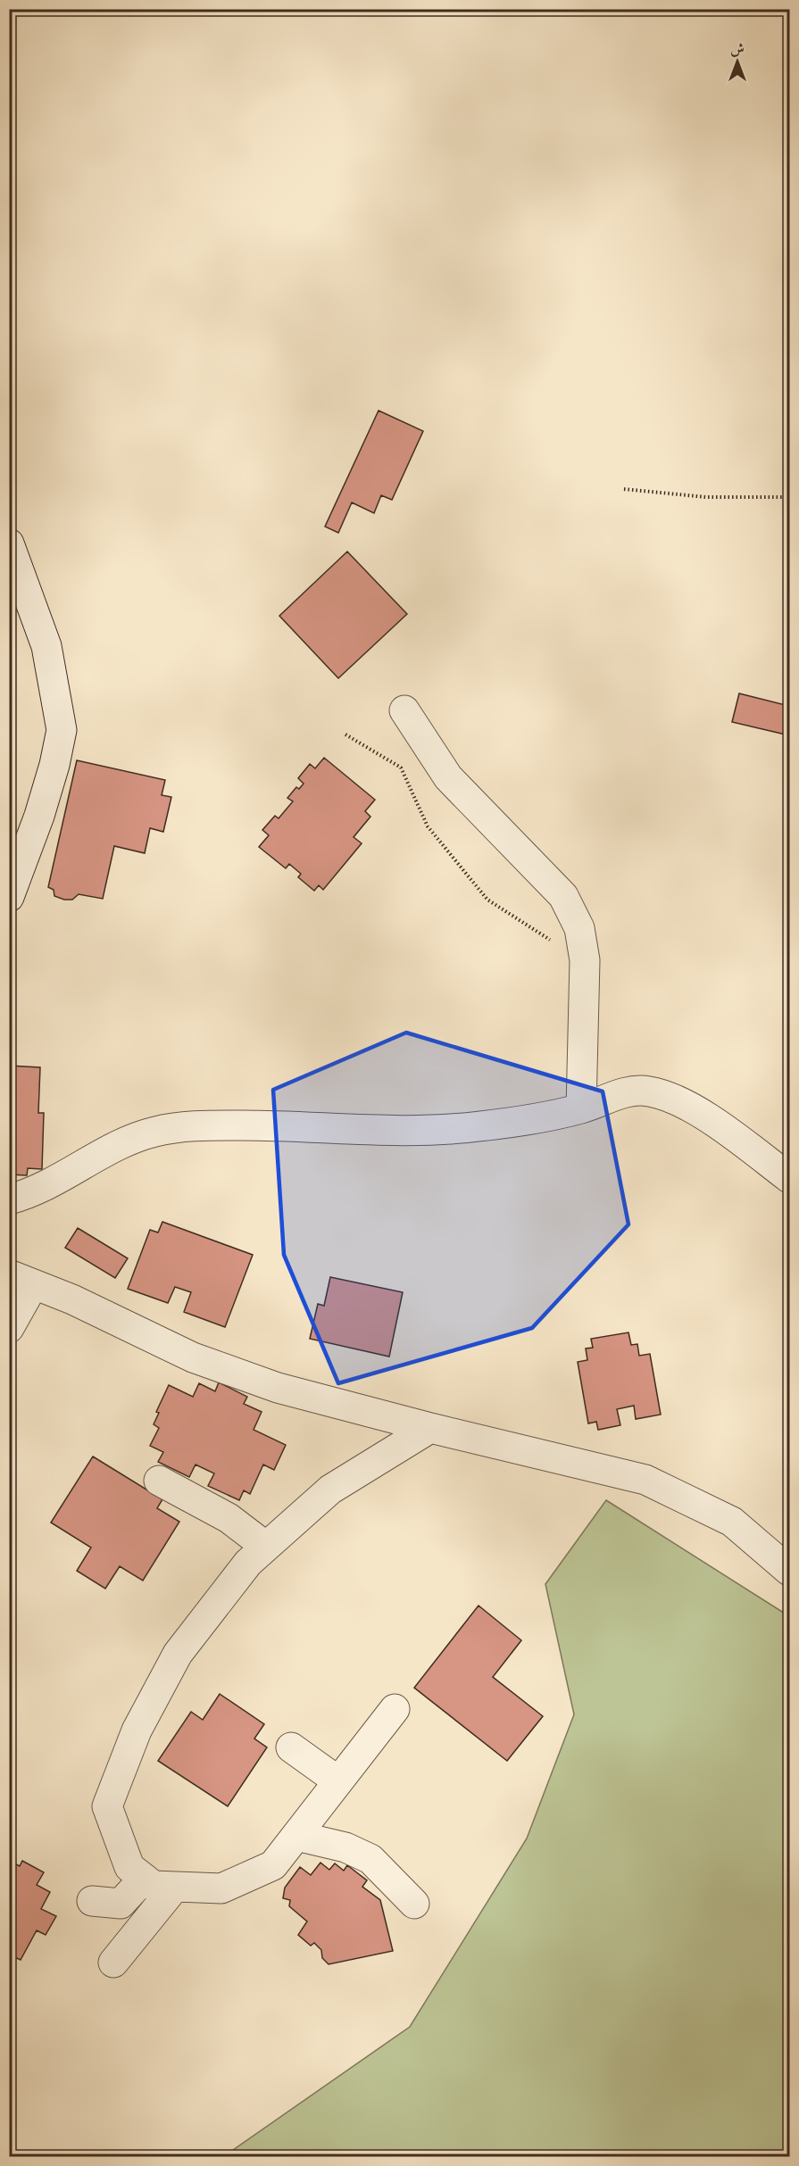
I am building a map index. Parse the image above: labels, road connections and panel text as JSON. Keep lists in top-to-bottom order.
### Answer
{
  "north": "top"
}
